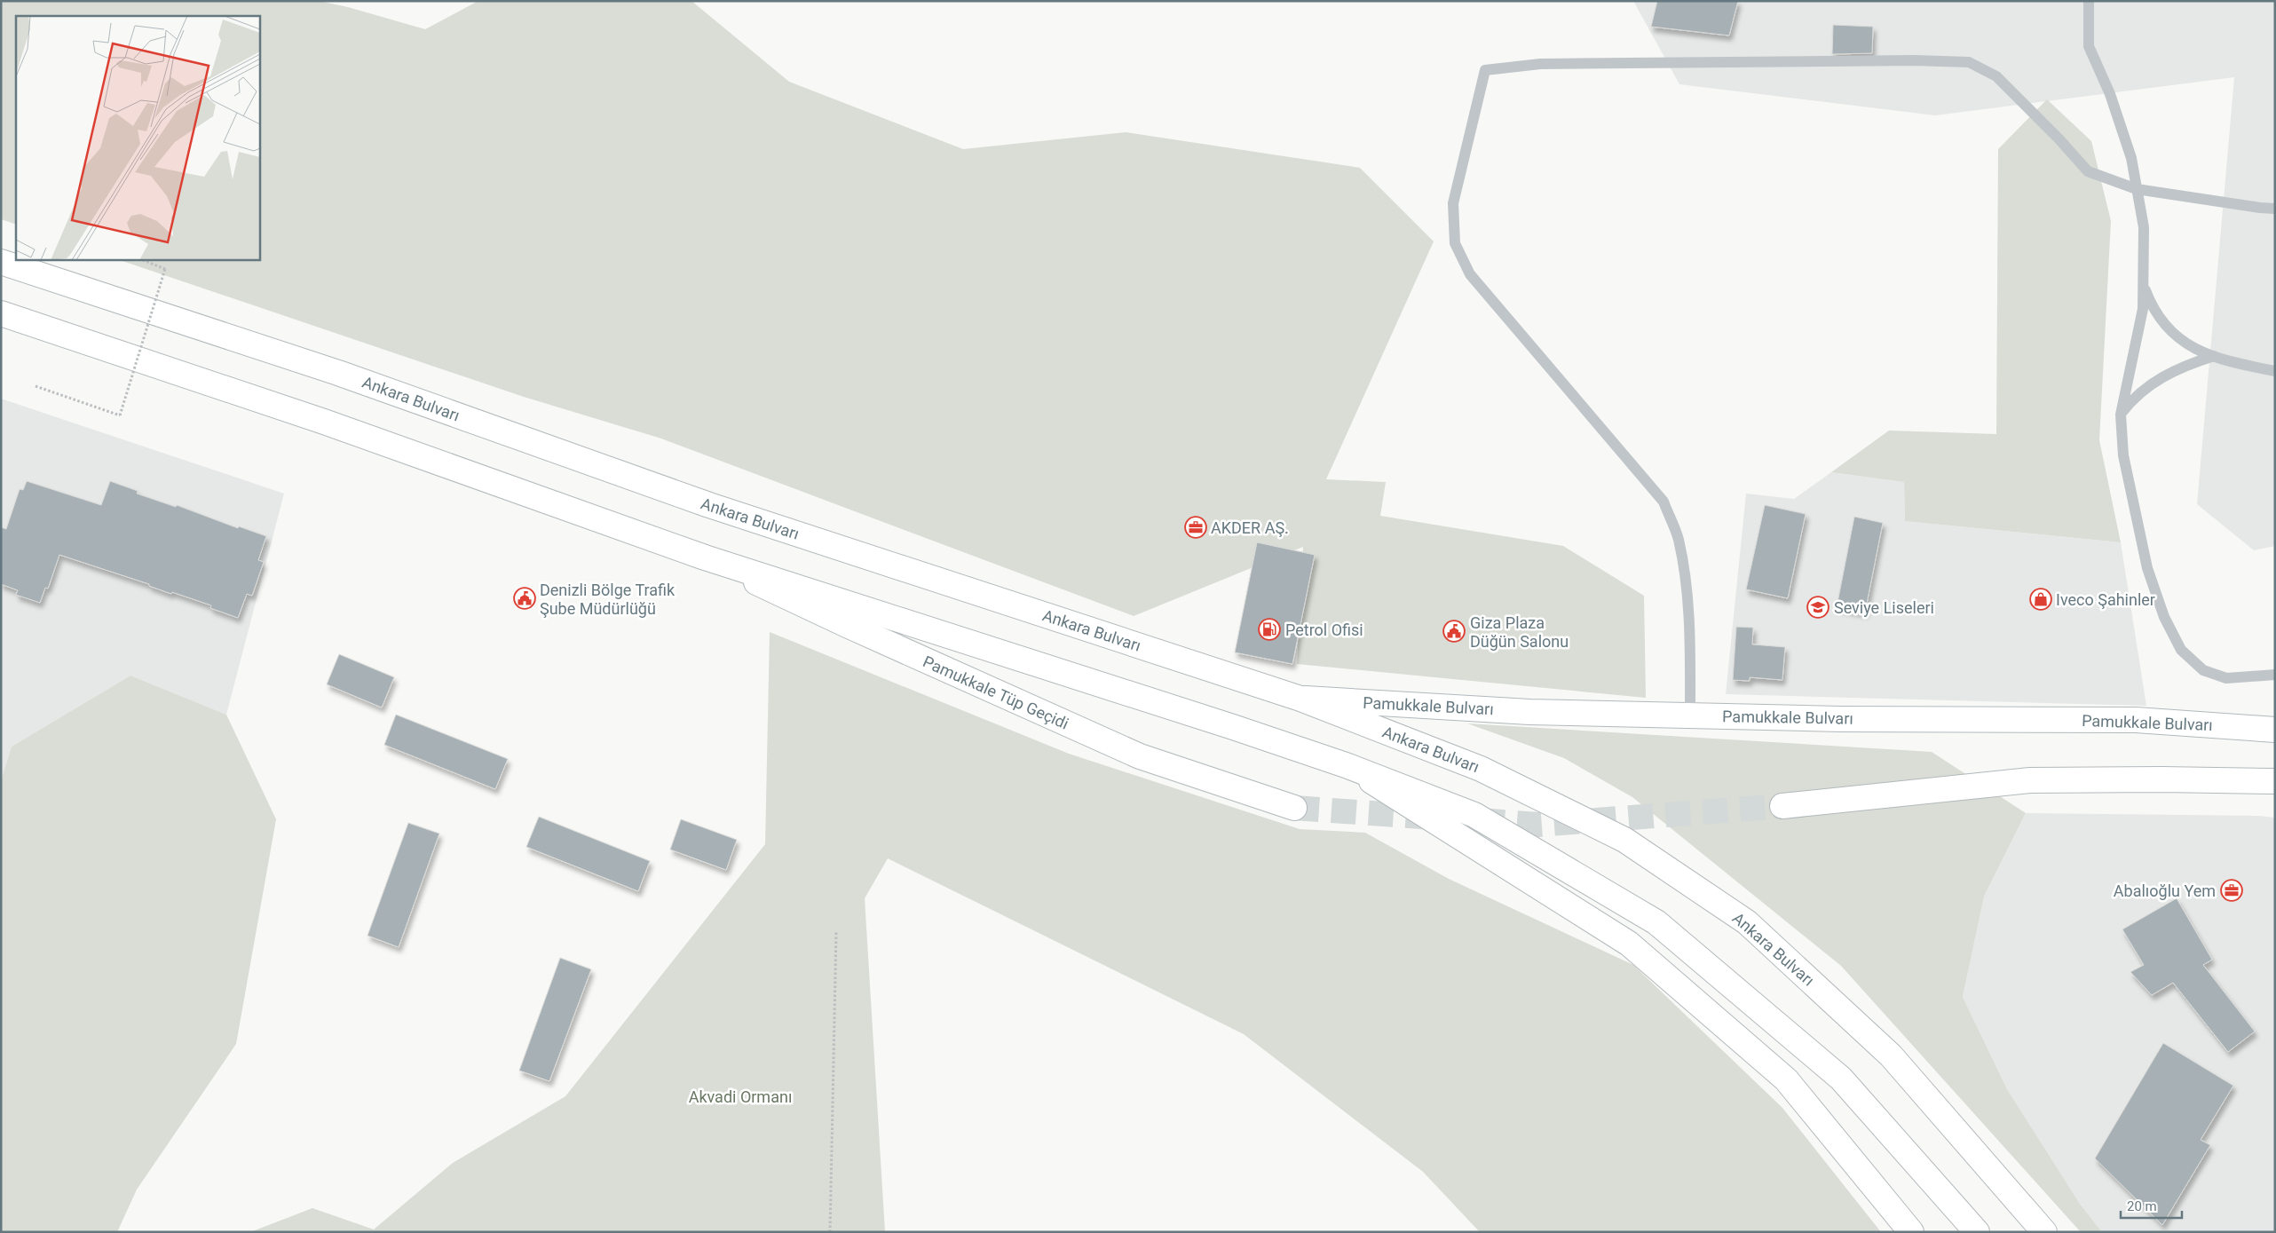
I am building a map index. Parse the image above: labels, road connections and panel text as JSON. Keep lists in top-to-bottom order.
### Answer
{
  "streets": {
    "main road": ["Ankara Bulvarı", "Pamukkale Tüp Geçidi", "Pamukkale Bulvarı"]
  },
  "crossings": [
    ["Ankara Bulvarı", "Pamukkale Bulvarı"]
  ],
  "parks": ["Akvadi Ormanı"],
  "places": {
    "office": ["AKDER AŞ.", "Abalıoğlu Yem"],
    "public building": ["Denizli Bölge Trafik Şube Müdürlüğü", "Giza Plaza Düğün Salonu"],
    "shop": ["Iveco Şahinler"],
    "school or university": ["Seviye Liseleri"],
    "fuel station": ["Petrol Ofisi"]
  },
  "scale_bar": "20 m"
}
